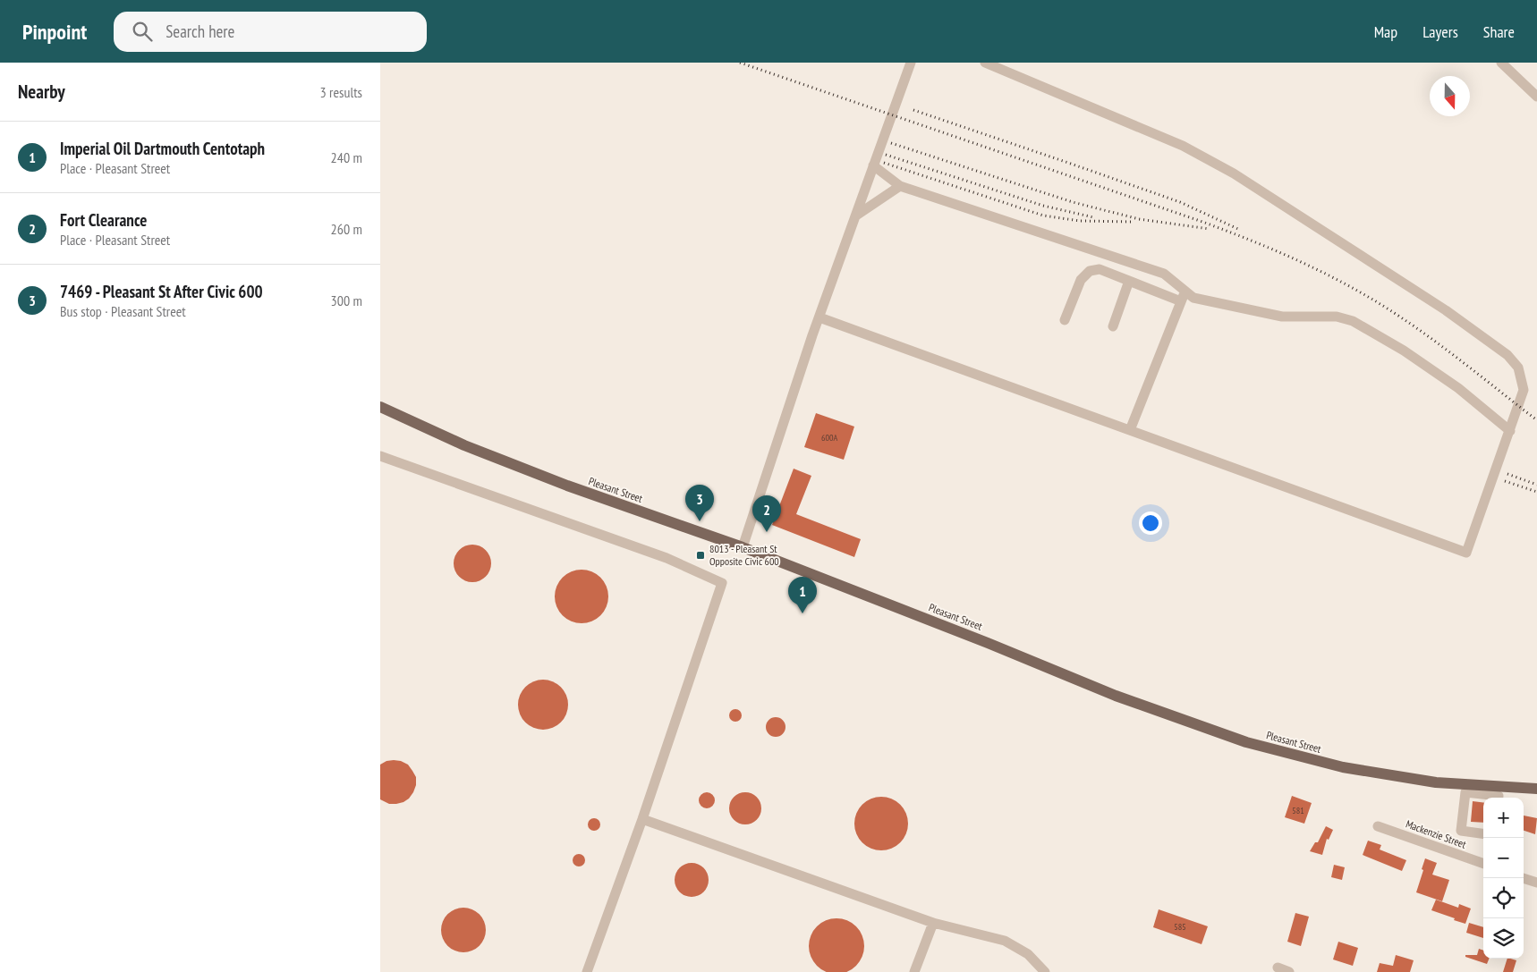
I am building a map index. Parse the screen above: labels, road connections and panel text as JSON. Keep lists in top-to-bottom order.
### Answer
{
  "streets": {
    "main road": ["Pleasant Street"],
    "street": ["Mackenzie Street"]
  },
  "places": {
    "transit": ["8013 - Pleasant St Opposite Civic 600"]
  },
  "house_numbers": ["600A", "581", "585"],
  "north": "bottom",
  "page": {
    "header": "Pinpoint",
    "search": "Search here",
    "nav": ["Map", "Layers", "Share"],
    "heading": ["Nearby", "3 results"],
    "list": [
      {
        "mark": "1",
        "name": "Imperial Oil Dartmouth Centotaph",
        "note": "Place · Pleasant Street",
        "value": "240 m"
      },
      {
        "mark": "2",
        "name": "Fort Clearance",
        "note": "Place · Pleasant Street",
        "value": "260 m"
      },
      {
        "mark": "3",
        "name": "7469 - Pleasant St After Civic 600",
        "note": "Bus stop · Pleasant Street",
        "value": "300 m"
      }
    ],
    "pins": ["3", "2", "1"],
    "map_buttons": ["+", "−"]
  }
}
